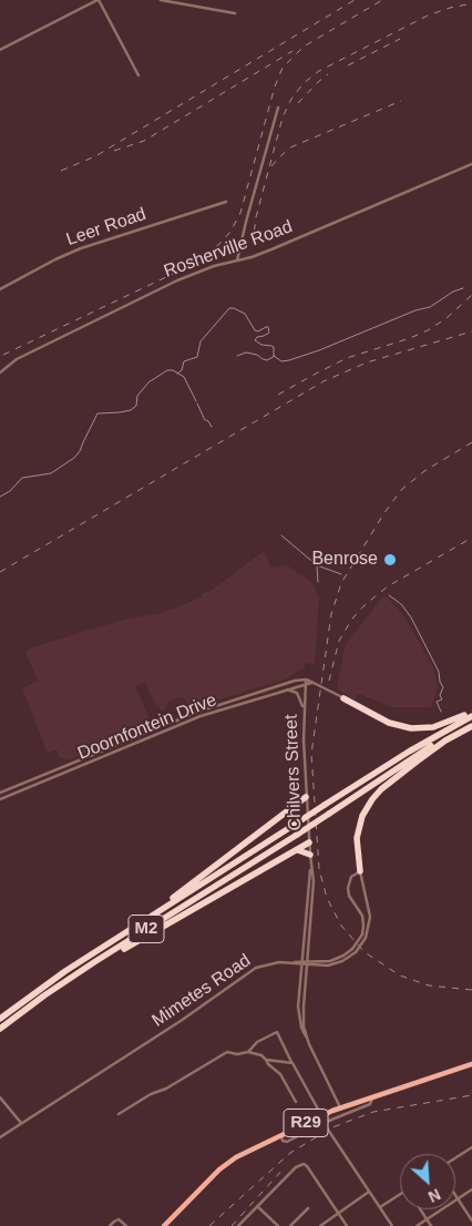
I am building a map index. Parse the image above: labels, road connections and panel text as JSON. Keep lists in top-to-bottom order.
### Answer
{
  "streets": {
    "highway": ["M2"],
    "main road": ["R29"],
    "street": [
      "Leer Road",
      "Rosherville Road",
      "Doornfontein Drive",
      "Chilvers Street",
      "Mimetes Road"
    ]
  },
  "crossings": [
    ["Doornfontein Drive", "Chilvers Street"],
    ["Chilvers Street", "Mimetes Road"],
    ["Chilvers Street", "R29"]
  ],
  "places": ["Benrose"],
  "north": "bottom right"
}
